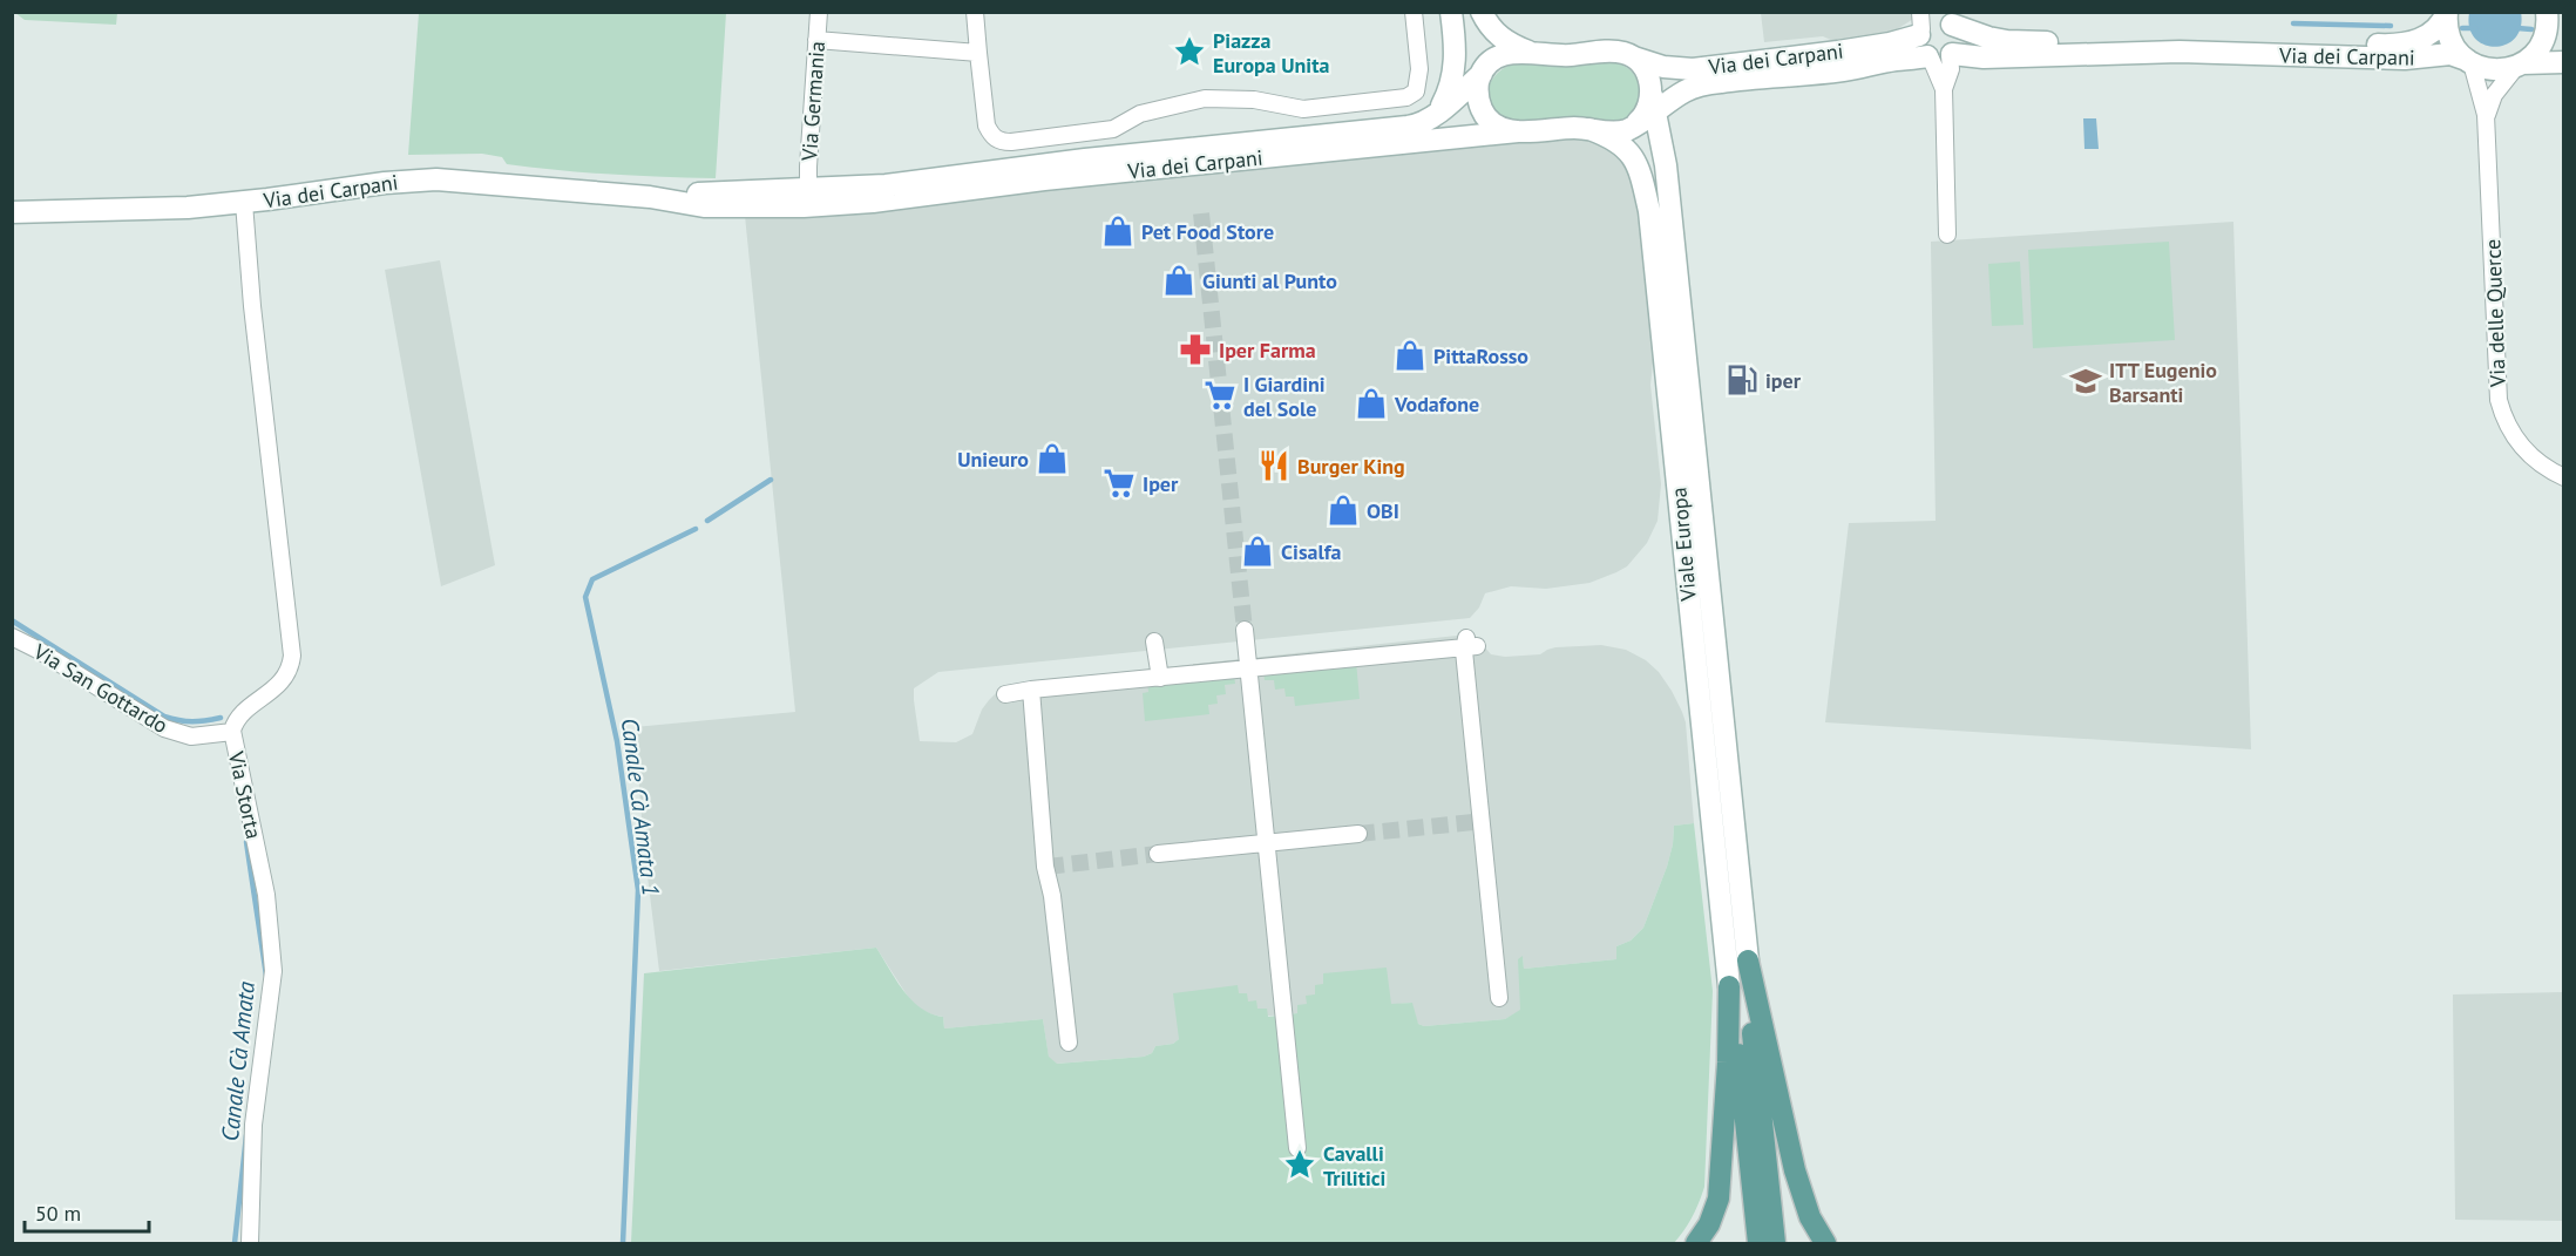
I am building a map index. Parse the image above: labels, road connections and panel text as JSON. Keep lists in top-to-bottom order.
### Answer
{
  "streets": {
    "street": [
      "Via dei Carpani",
      "Via Germania",
      "Via delle Querce",
      "Viale Europa",
      "Via San Gottardo",
      "Via Storta"
    ]
  },
  "crossings": [
    ["Via dei Carpani", "Via Germania"],
    ["Via dei Carpani", "Via delle Querce"],
    ["Via dei Carpani", "Viale Europa"],
    ["Via dei Carpani", "Via Storta"],
    ["Via San Gottardo", "Via Storta"]
  ],
  "water": ["Canale Cà Amata 1", "Canale Cà Amata"],
  "places": {
    "place": ["Piazza Europa Unita", "Cavalli Trilitici"],
    "shop": [
      "Pet Food Store",
      "Giunti al Punto",
      "PittaRosso",
      "Vodafone",
      "Unieuro",
      "OBI",
      "Cisalfa"
    ],
    "pharmacy": ["Iper Farma"],
    "fuel station": ["iper"],
    "school or university": ["ITT Eugenio Barsanti"],
    "supermarket": ["I Giardini del Sole", "Iper"],
    "restaurant": ["Burger King"]
  },
  "scale_bar": "50 m"
}
